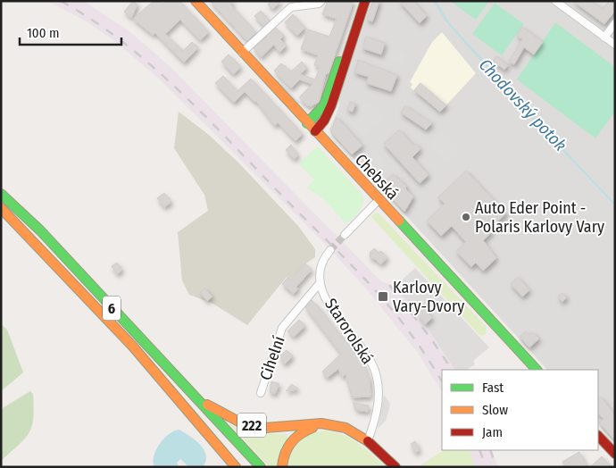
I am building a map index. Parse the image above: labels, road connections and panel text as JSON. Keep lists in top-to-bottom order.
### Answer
{
  "streets": {
    "main road": ["Chebská", "6", "222"],
    "street": ["Starorolská", "Cihelní"]
  },
  "crossings": [
    ["6", "222"],
    ["Starorolská", "Cihelní"],
    ["Starorolská", "222"]
  ],
  "water": ["Chodovský potok"],
  "places": {
    "other": ["Auto Eder Point - Polaris Karlovy Vary"],
    "transit": ["Karlovy Vary-Dvory"]
  },
  "legend": ["Fast", "Slow", "Jam"],
  "scale_bar": "100 m"
}
